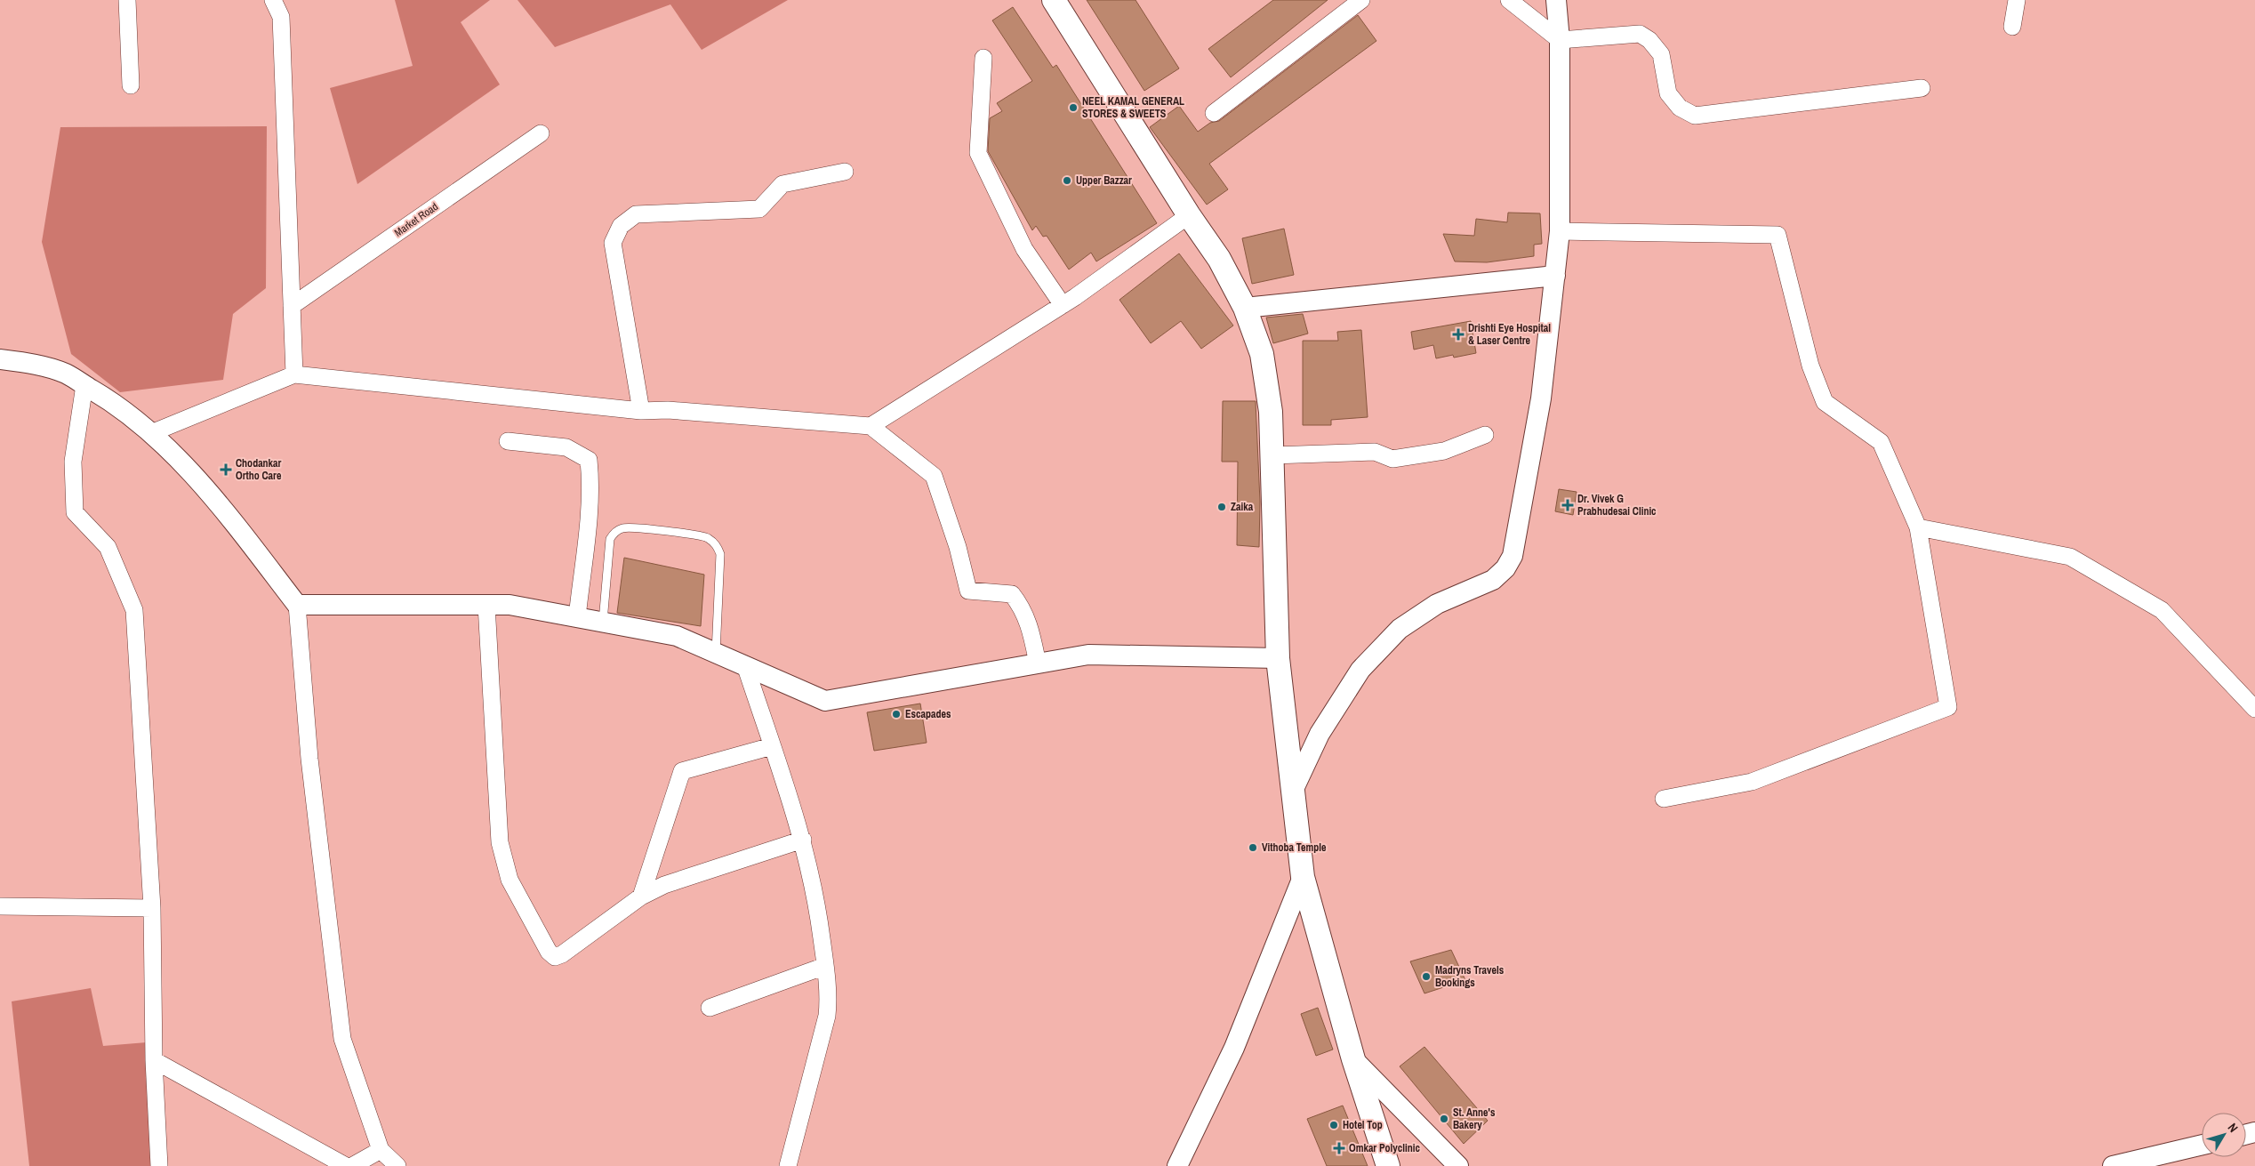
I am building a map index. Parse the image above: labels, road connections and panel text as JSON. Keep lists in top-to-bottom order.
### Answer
{
  "streets": {
    "street": ["Market Road"]
  },
  "places": {
    "other": [
      "NEEL KAMAL GENERAL STORES & SWEETS",
      "Upper Bazzar",
      "Zaika",
      "Escapades",
      "Vithoba Temple",
      "Madryns Travels Bookings",
      "St. Anne's Bakery",
      "Hotel Top"
    ],
    "health": [
      "Drishti Eye Hospital & Laser Centre",
      "Chodankar Ortho Care",
      "Dr. Vivek G Prabhudesai Clinic",
      "Omkar Polyclinic"
    ]
  },
  "north": "top right"
}
